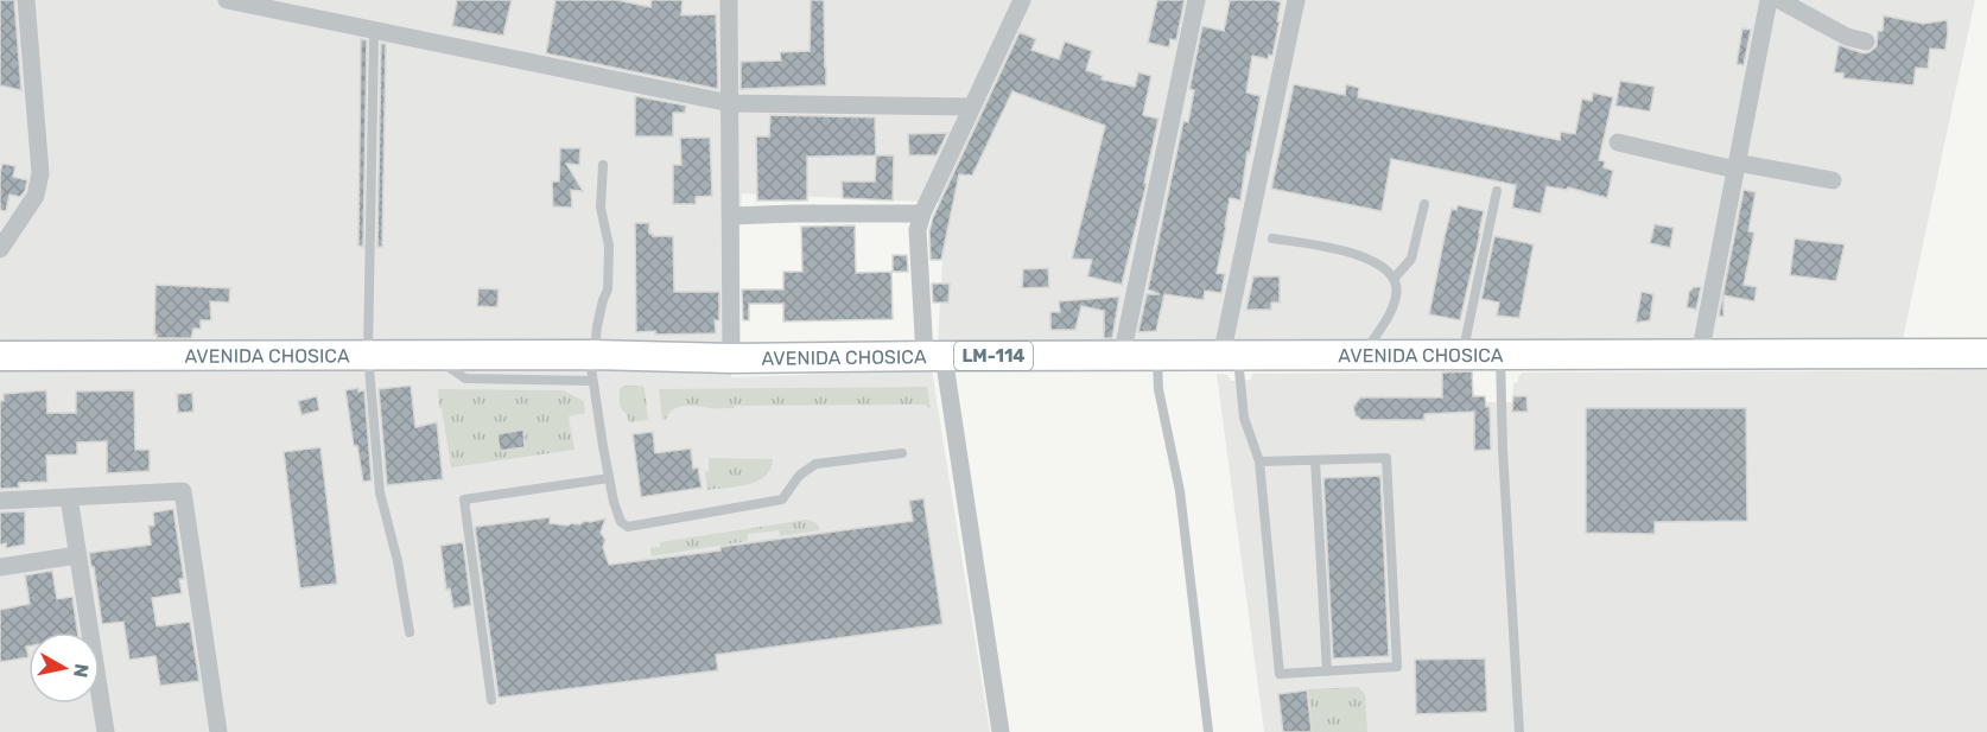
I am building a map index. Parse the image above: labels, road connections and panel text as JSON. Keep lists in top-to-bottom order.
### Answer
{
  "streets": {
    "main road": ["AVENIDA CHOSICA", "LM-114"]
  },
  "north": "right"
}
